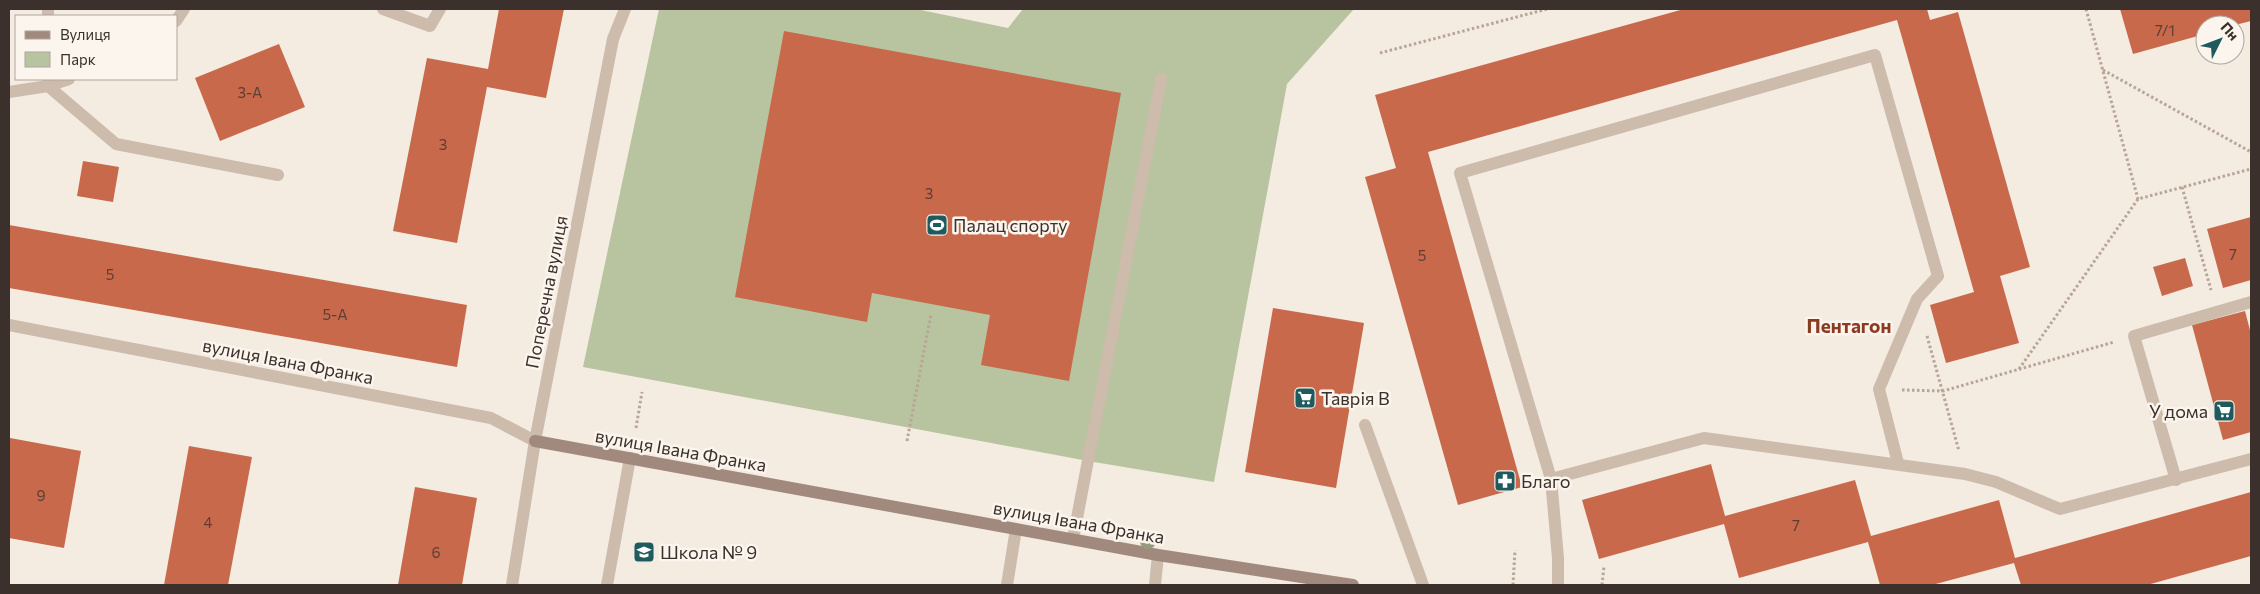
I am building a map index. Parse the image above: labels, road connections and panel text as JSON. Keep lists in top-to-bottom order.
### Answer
{
  "streets": {
    "street": ["Поперечна вулиця", "вулиця Івана Франка"]
  },
  "crossings": [
    ["Поперечна вулиця", "вулиця Івана Франка"]
  ],
  "districts": ["Пентагон"],
  "places": {
    "sports": ["Палац спорту"],
    "supermarket": ["Таврія В", "У дома"],
    "pharmacy": ["Благо"],
    "school or university": ["Школа № 9"]
  },
  "house_numbers": [
    "7/1",
    "3-А",
    "3",
    "3",
    "7",
    "5",
    "5",
    "5-А",
    "9",
    "4",
    "7",
    "6"
  ],
  "legend": ["Вулиця", "Парк"],
  "north": "top right"
}
